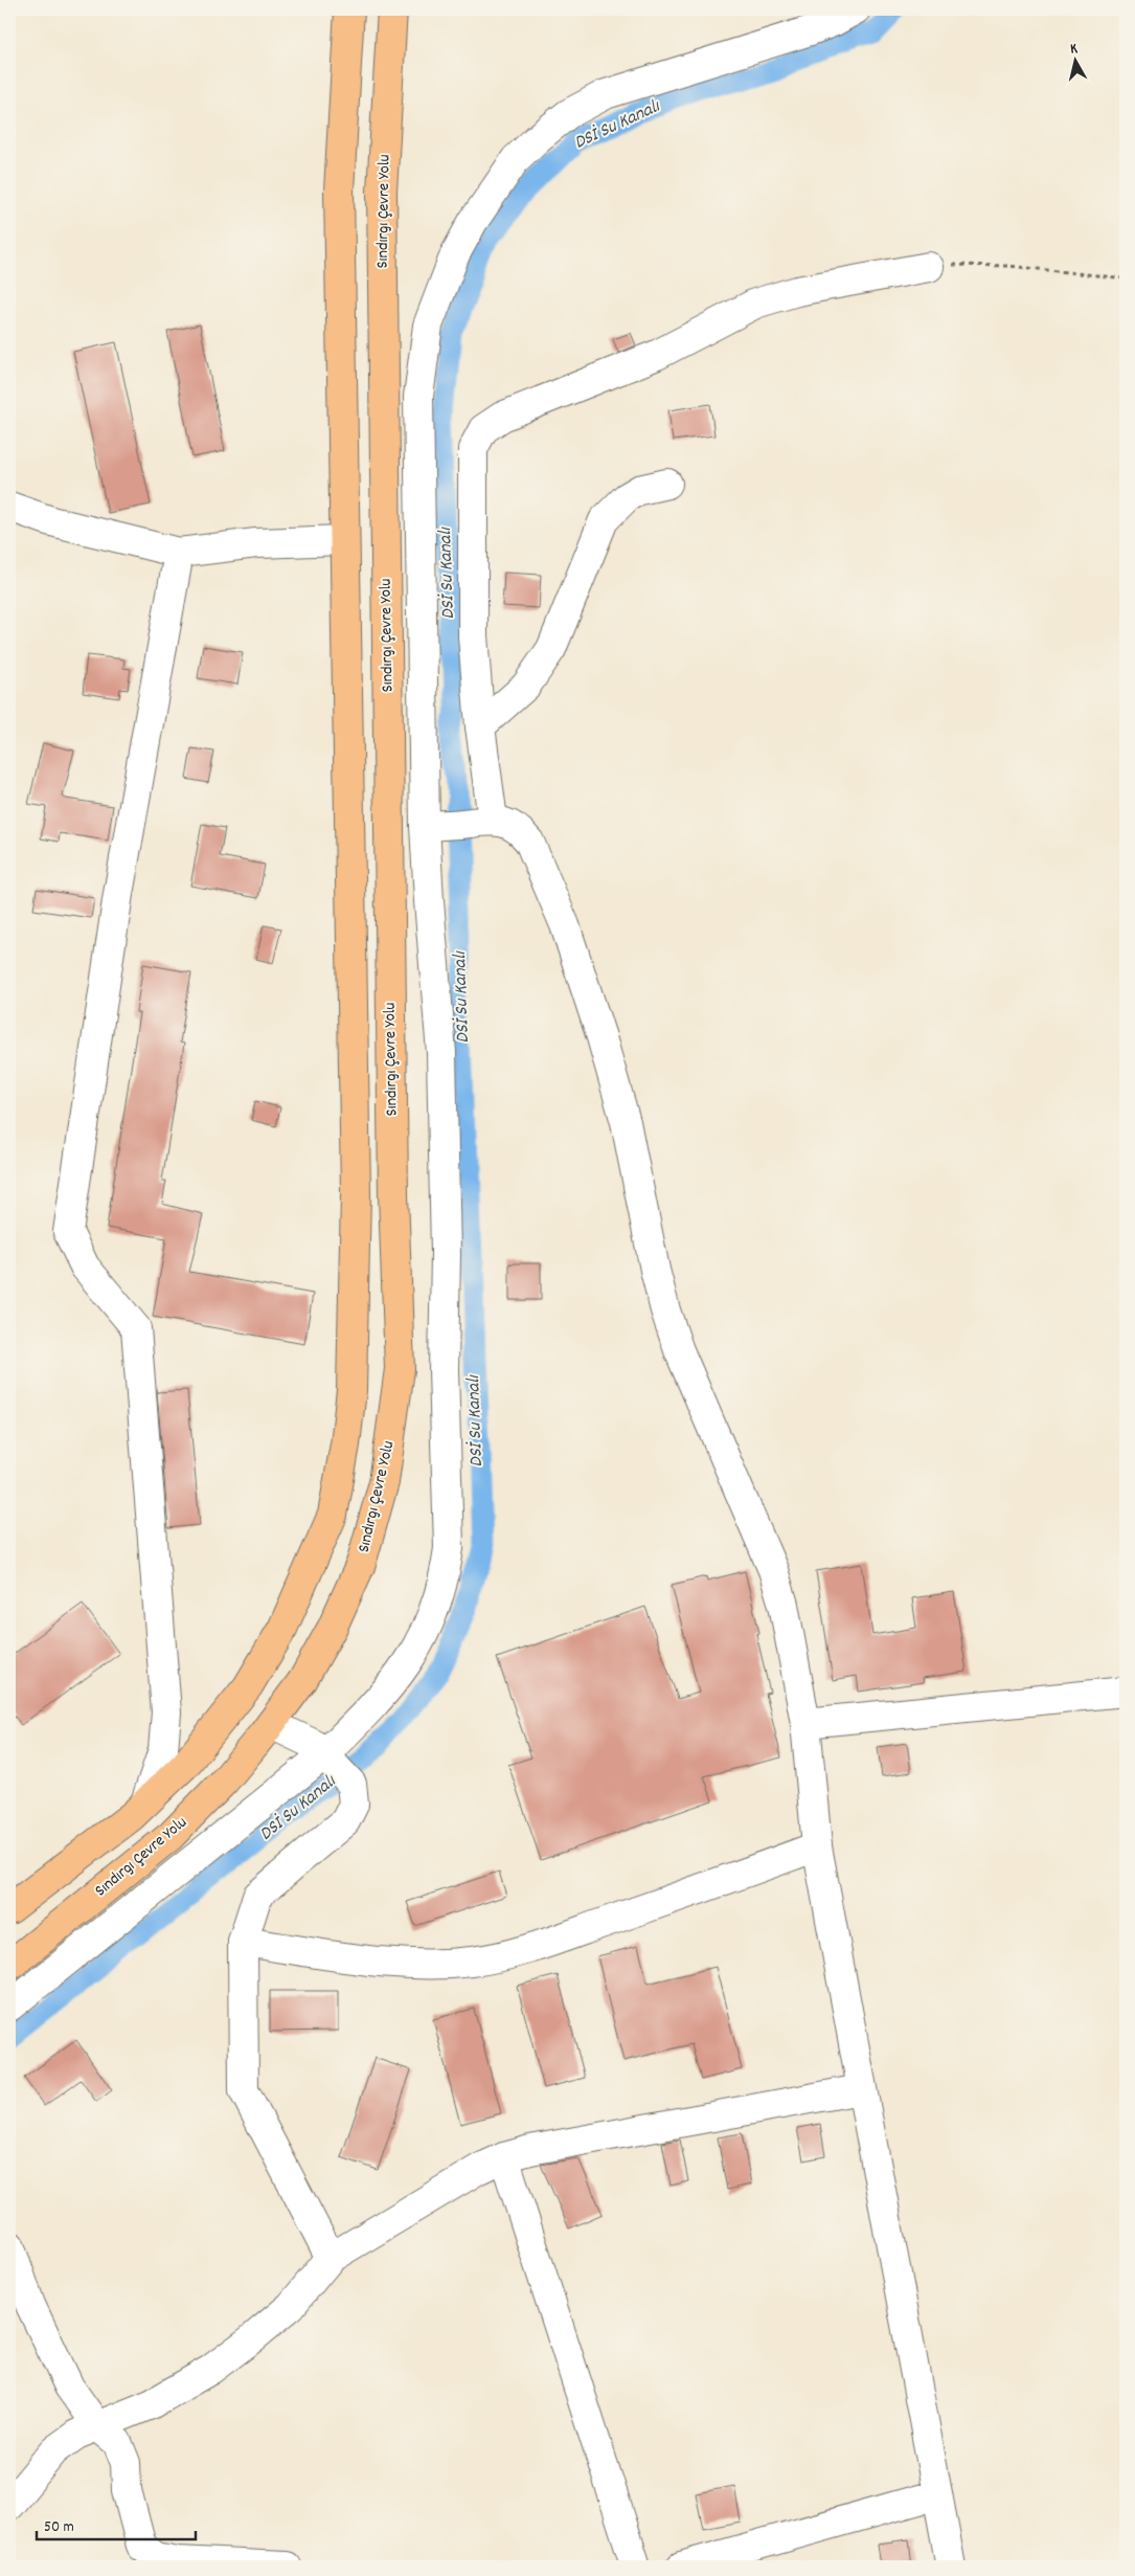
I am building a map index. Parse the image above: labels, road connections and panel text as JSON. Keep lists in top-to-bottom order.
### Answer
{
  "streets": {
    "main road": ["Sındırgı Çevre Yolu"]
  },
  "water": ["DSİ Su Kanalı"],
  "scale_bar": "50 m",
  "north": "top"
}
